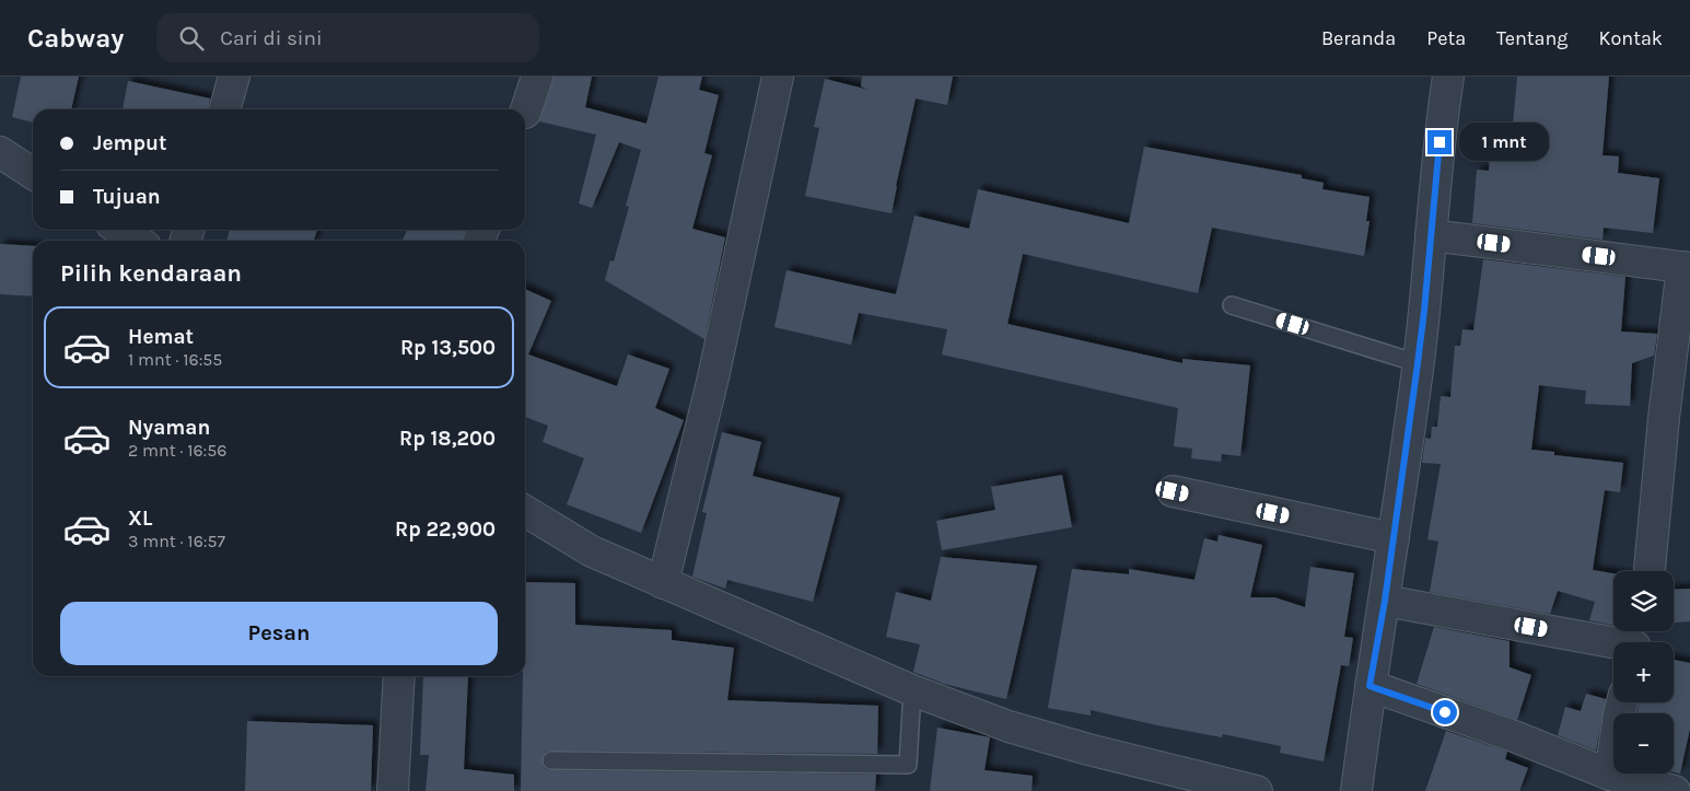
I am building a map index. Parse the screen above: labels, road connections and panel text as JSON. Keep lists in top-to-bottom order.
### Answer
{
  "page": {
    "header": "Cabway",
    "search": "Cari di sini",
    "nav": [
      "Beranda",
      "Peta",
      "Tentang",
      "Kontak"
    ],
    "banner": ["Jemput", "Tujuan"],
    "bubble": "1 mnt",
    "heading": "Pilih kendaraan",
    "list": [
      {
        "name": "Hemat",
        "note": "1 mnt · 16:55",
        "value": "Rp 13,500"
      },
      {
        "name": "Nyaman",
        "note": "2 mnt · 16:56",
        "value": "Rp 18,200"
      },
      {
        "name": "XL",
        "note": "3 mnt · 16:57",
        "value": "Rp 22,900"
      }
    ],
    "map_buttons": ["+", "−"],
    "buttons": "Pesan"
  }
}
